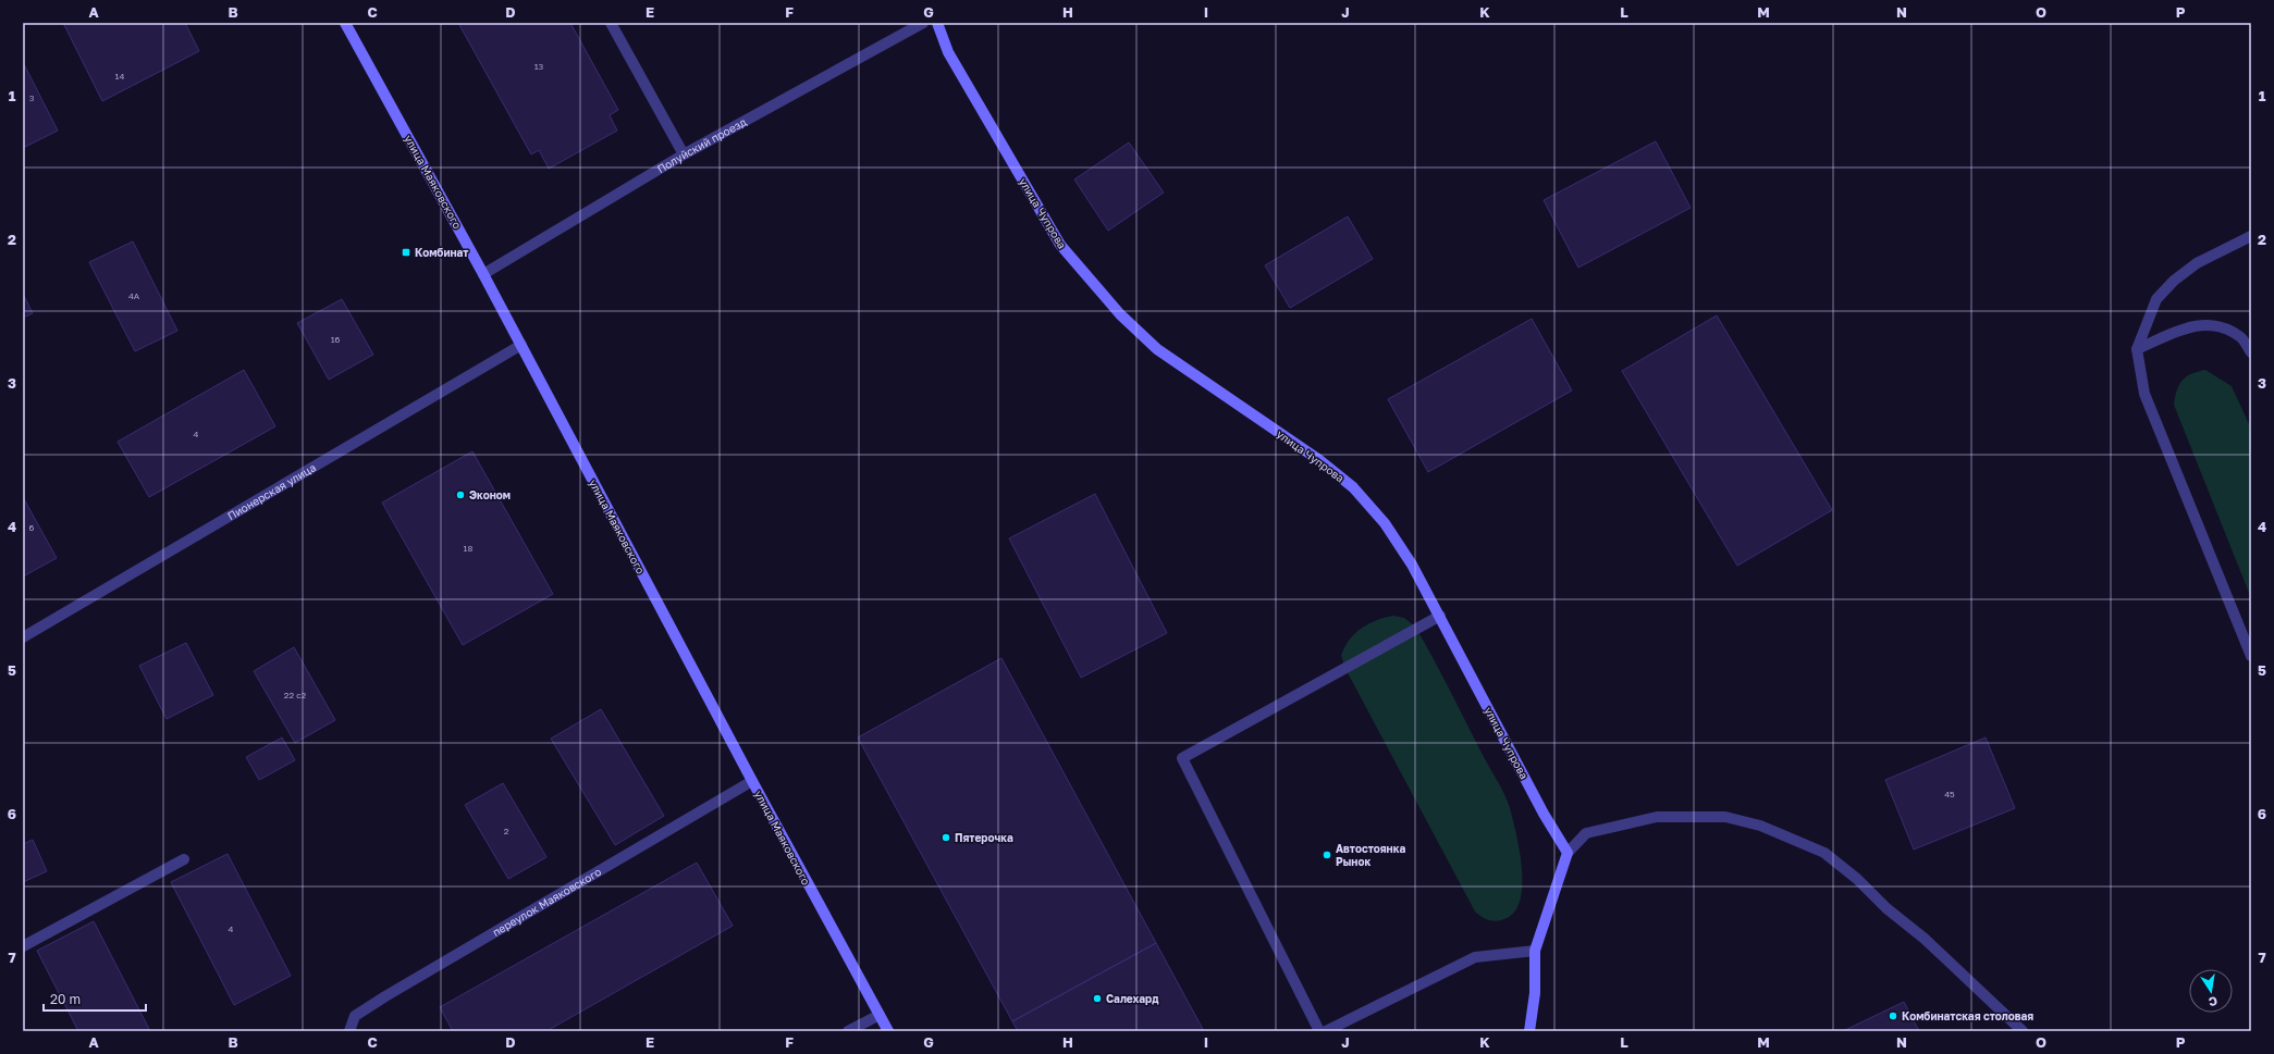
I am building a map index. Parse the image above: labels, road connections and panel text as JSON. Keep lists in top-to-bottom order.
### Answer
{
  "streets": {
    "street": [
      "Полуйский проезд",
      "улица Маяковского",
      "улица Чупрова",
      "Пионерская улица",
      "переулок Маяковского"
    ]
  },
  "crossings": [
    ["Полуйский проезд", "улица Маяковского"],
    ["улица Маяковского", "Пионерская улица"],
    ["улица Маяковского", "переулок Маяковского"]
  ],
  "places": {
    "transit": ["Комбинат"],
    "other": [
      "Эконом",
      "Пятерочка",
      "Автостоянка Рынок",
      "Салехард",
      "Комбинатская столовая"
    ]
  },
  "house_numbers": [
    "13",
    "14",
    "3",
    "4А",
    "16",
    "4",
    "6",
    "18",
    "22 с2",
    "45",
    "2",
    "4"
  ],
  "scale_bar": "20 m",
  "north": "bottom",
  "grid": {
    "columns": [
      "A",
      "B",
      "C",
      "D",
      "E",
      "F",
      "G",
      "H",
      "I",
      "J",
      "K",
      "L",
      "M",
      "N",
      "O",
      "P"
    ],
    "rows": [
      "1",
      "2",
      "3",
      "4",
      "5",
      "6",
      "7"
    ]
  }
}
